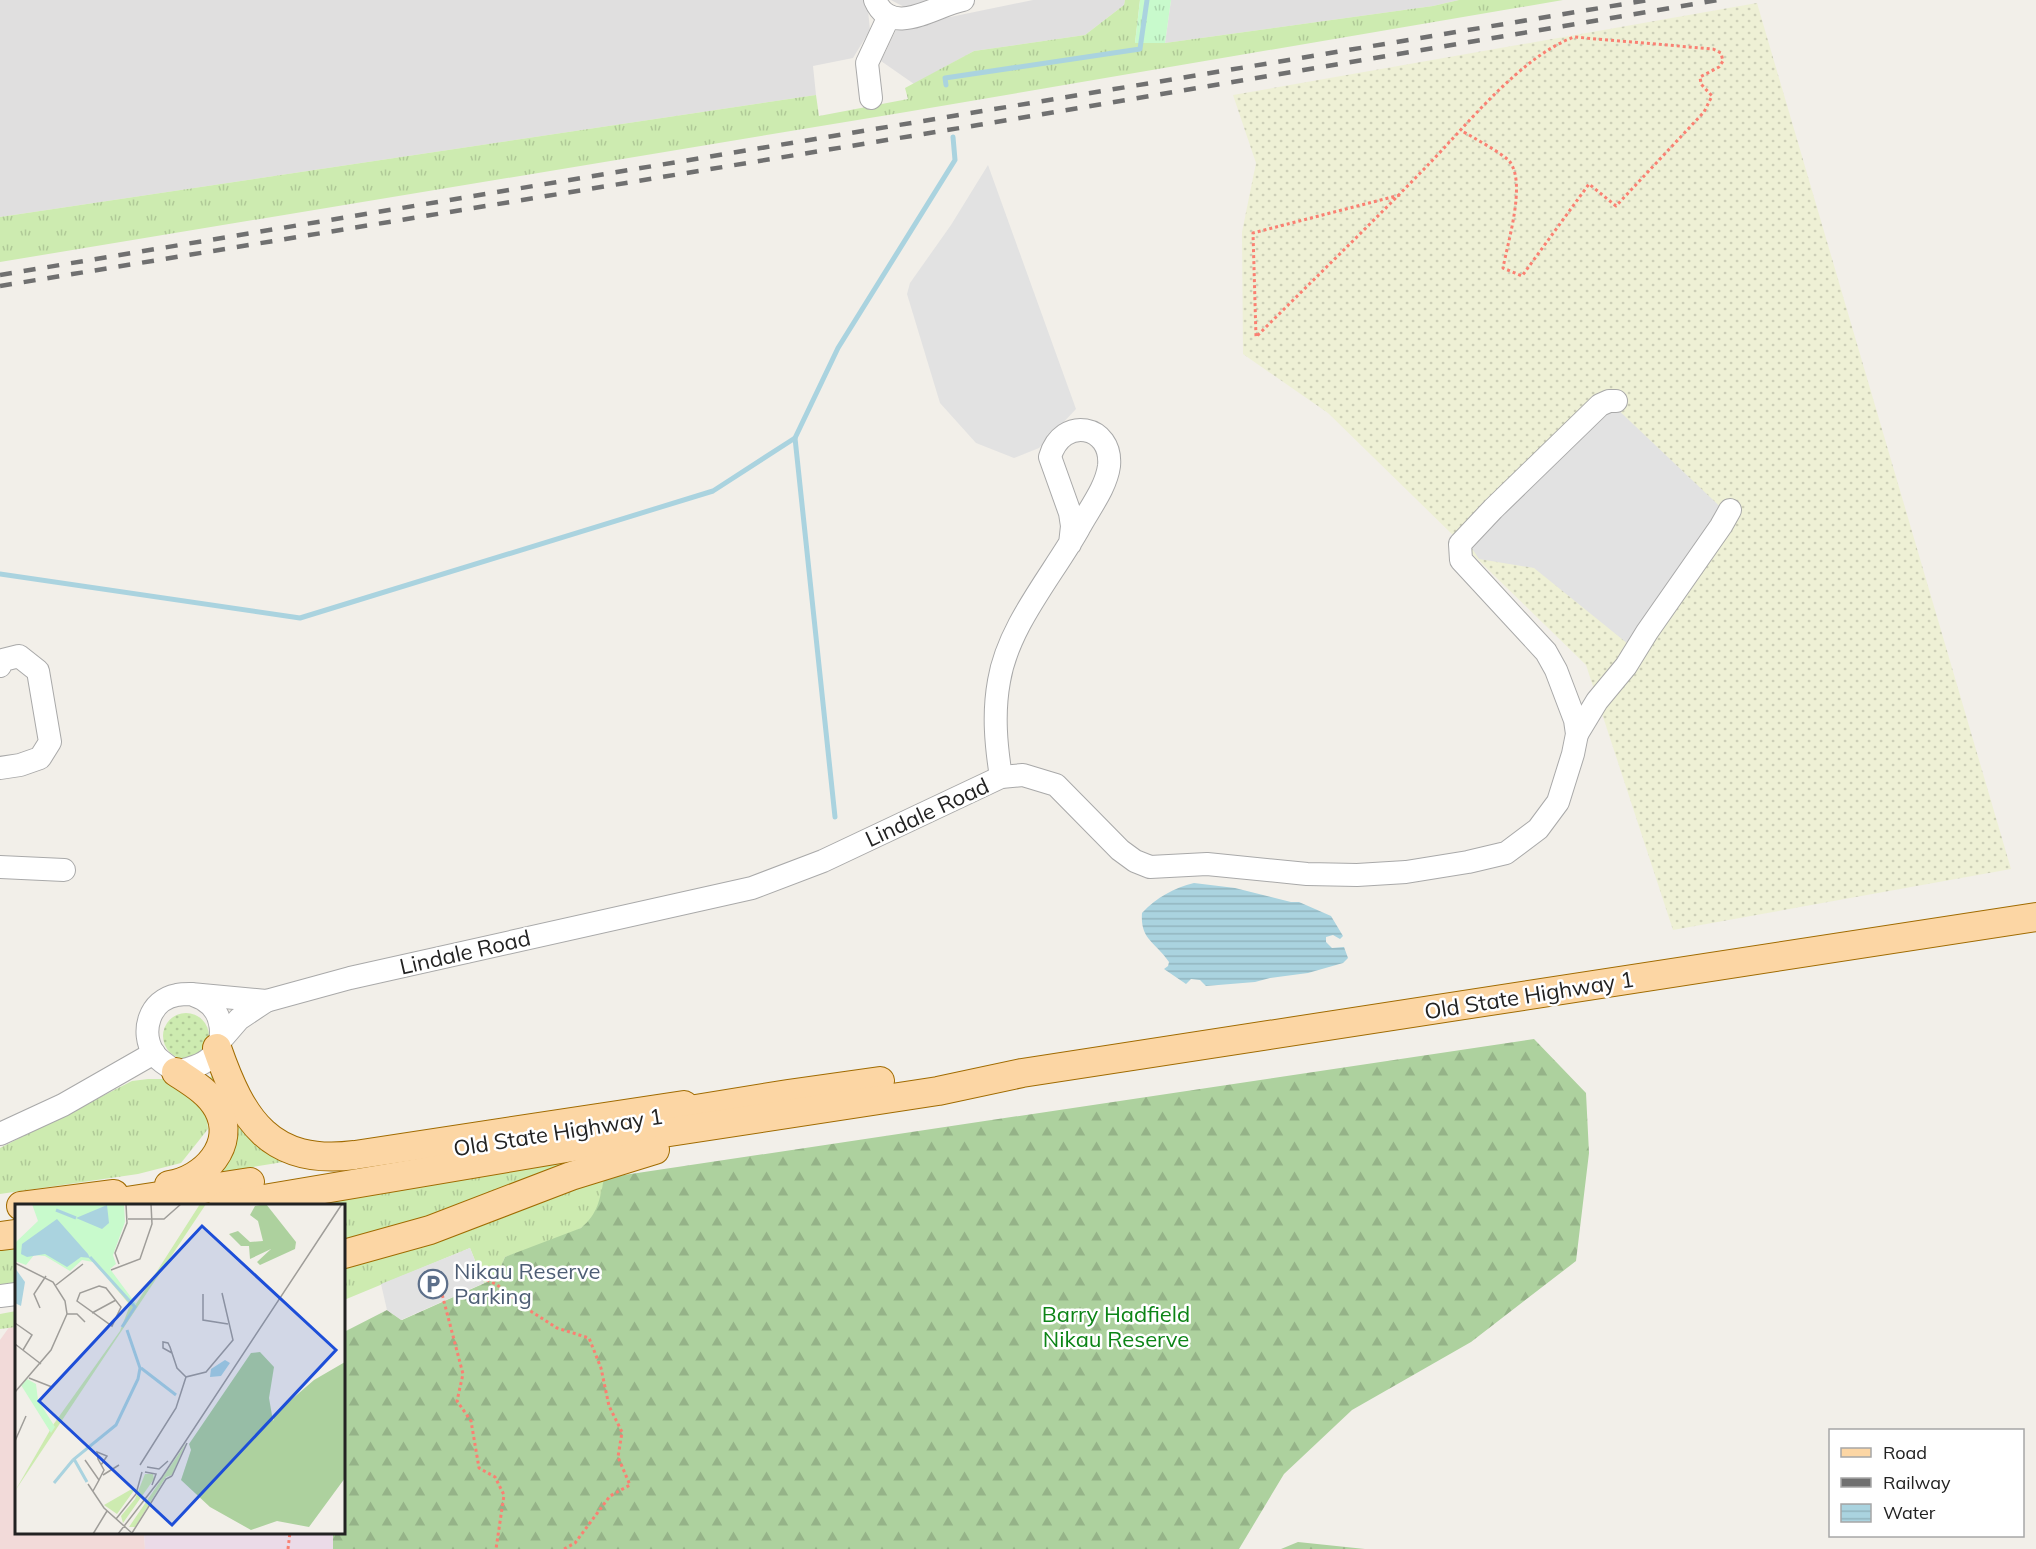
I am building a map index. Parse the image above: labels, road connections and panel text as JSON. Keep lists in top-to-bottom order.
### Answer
{
  "streets": {
    "main road": ["Old State Highway 1"],
    "street": ["Lindale Road"]
  },
  "parks": ["Barry Hadfield Nikau Reserve"],
  "places": {
    "parking": ["Nikau Reserve Parking"]
  },
  "legend": ["Road", "Railway", "Water"]
}
